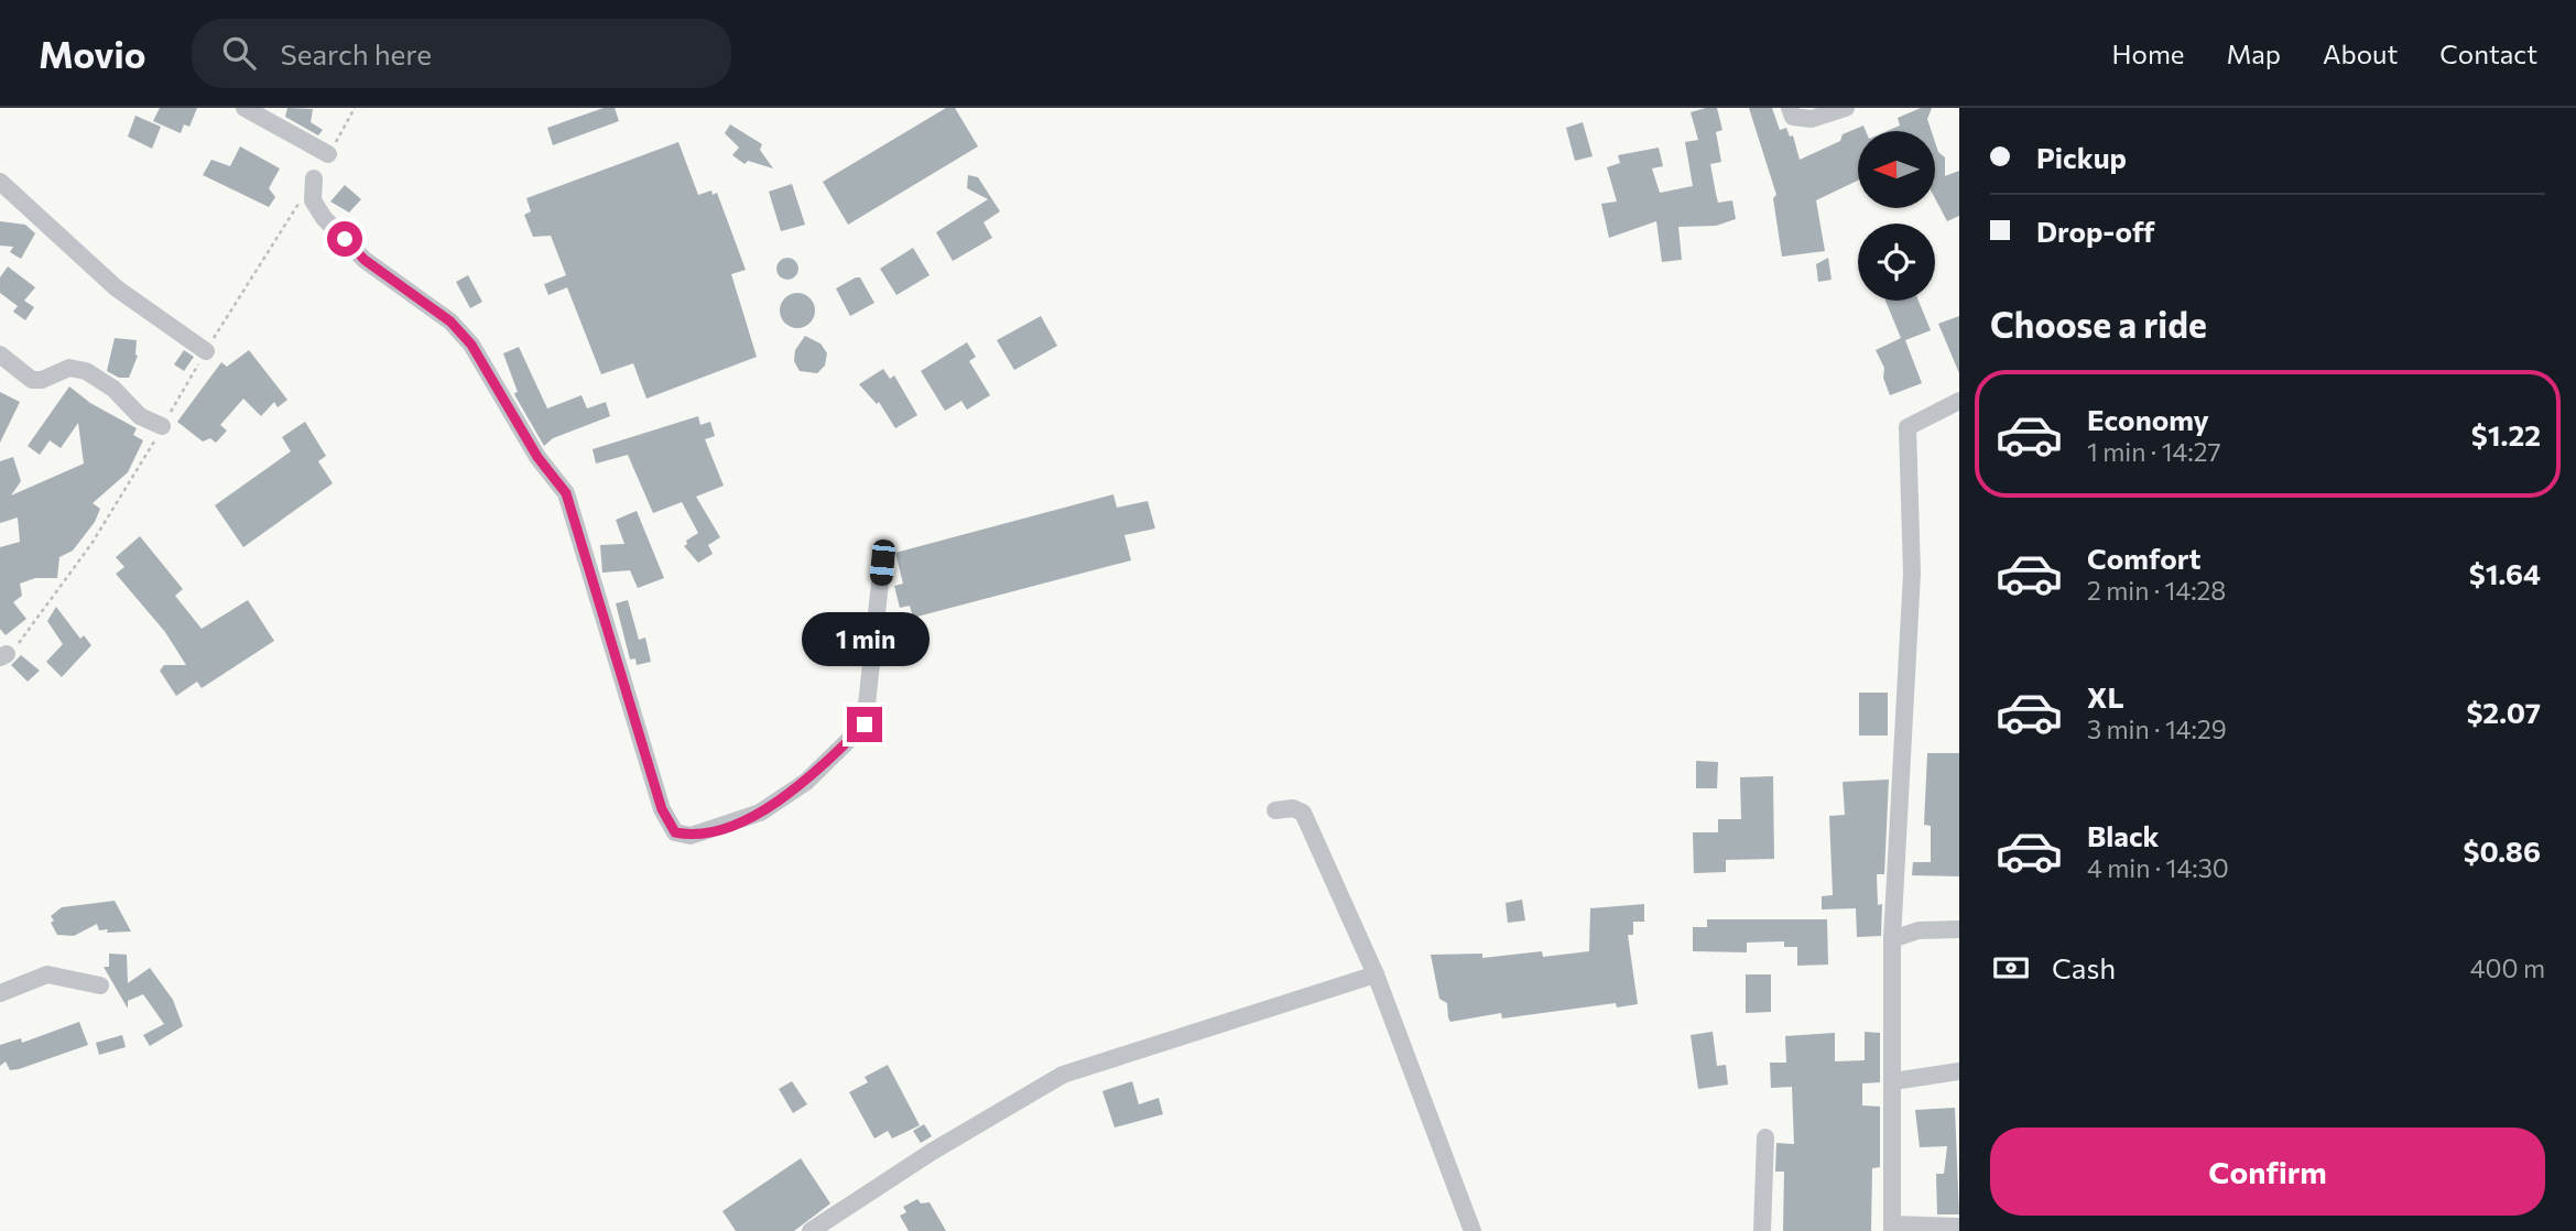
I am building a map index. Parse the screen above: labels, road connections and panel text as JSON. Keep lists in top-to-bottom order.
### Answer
{
  "north": "left",
  "page": {
    "header": "Movio",
    "search": "Search here",
    "nav": [
      "Home",
      "Map",
      "About",
      "Contact"
    ],
    "banner": ["Pickup", "Drop-off"],
    "heading": "Choose a ride",
    "list": [
      {
        "name": "Economy",
        "note": "1 min · 14:27",
        "value": "$1.22"
      },
      {
        "name": "Comfort",
        "note": "2 min · 14:28",
        "value": "$1.64"
      },
      {
        "name": "XL",
        "note": "3 min · 14:29",
        "value": "$2.07"
      },
      {
        "name": "Black",
        "note": "4 min · 14:30",
        "value": "$0.86"
      }
    ],
    "bubble": "1 min",
    "pay": ["Cash", "400 m"],
    "buttons": "Confirm"
  }
}
